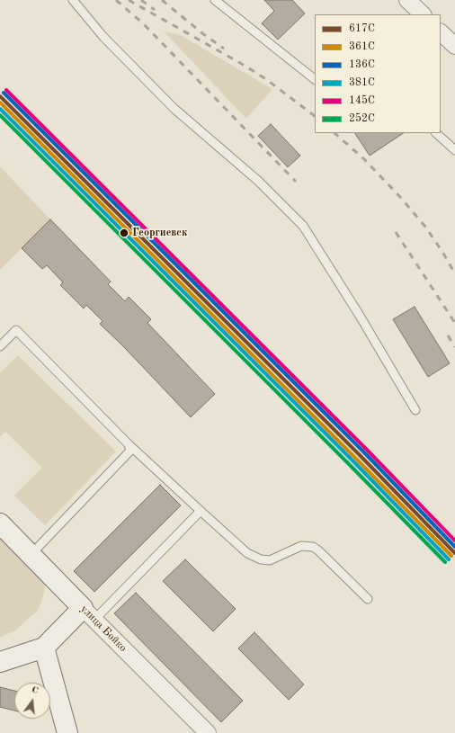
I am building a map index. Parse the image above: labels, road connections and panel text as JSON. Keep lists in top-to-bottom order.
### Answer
{
  "streets": {
    "street": ["улица Бойко"]
  },
  "places": ["Георгиевск"],
  "lines": [
    "transit line 145С",
    "transit line 136С",
    "transit line 617C",
    "transit line 361С",
    "transit line 381С",
    "transit line 252С"
  ],
  "legend": [
    "617C",
    "361С",
    "136С",
    "381С",
    "145С",
    "252С"
  ],
  "north": "top"
}
